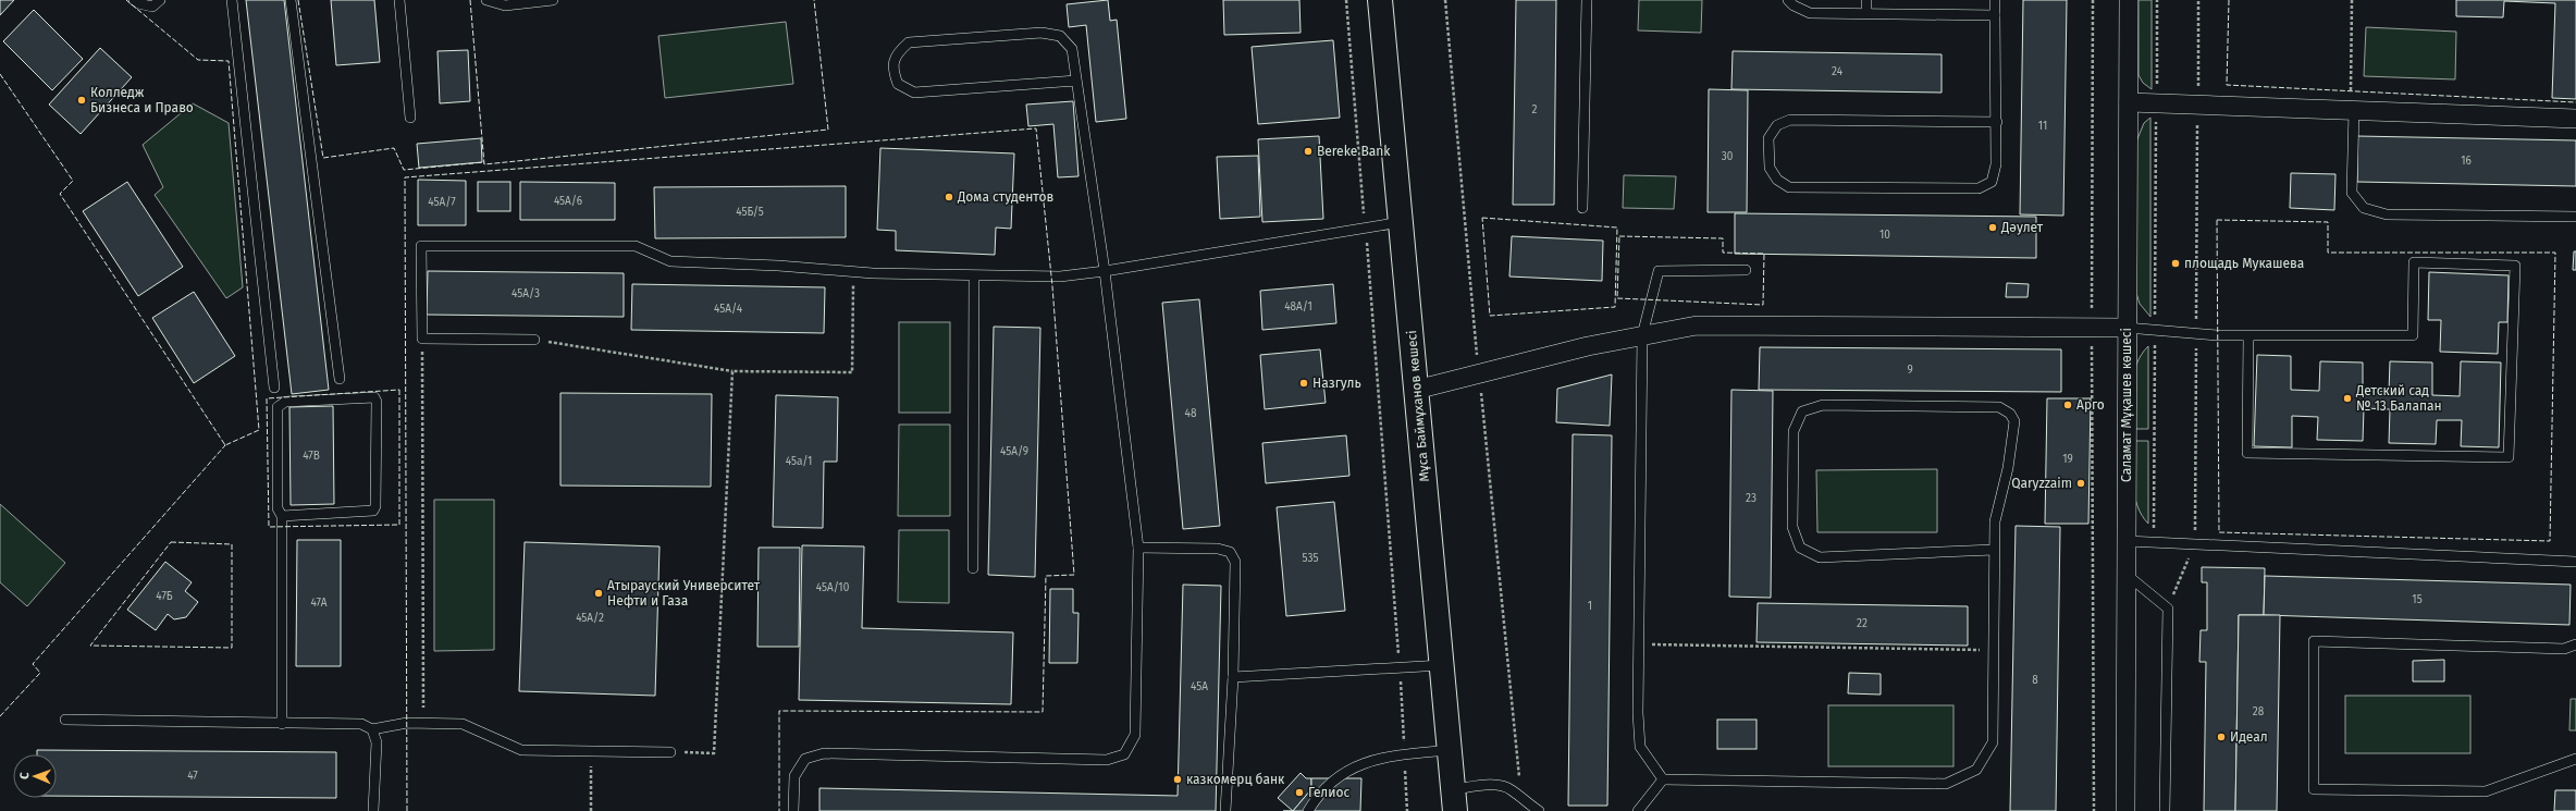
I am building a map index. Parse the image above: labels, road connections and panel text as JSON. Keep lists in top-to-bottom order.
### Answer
{
  "streets": {
    "main road": ["Мұса Баймұханов көшесі"],
    "street": ["Саламат Мұқашев көшесі"]
  },
  "places": [
    "Колледж Бизнеса и Право",
    "Bereke Bank",
    "Дома студентов",
    "Дәулет",
    "площадь Мукашева",
    "Назгуль",
    "Детский сад № 13 Балапан",
    "Арго",
    "Qaryzzaim",
    "Атырауский Университет Нефти и Газа",
    "Идеал",
    "казкомерц банк",
    "Гелиос"
  ],
  "house_numbers": [
    "24",
    "2",
    "11",
    "30",
    "16",
    "45А/6",
    "45А/7",
    "45Б/5",
    "10",
    "45А/3",
    "48А/1",
    "45А/4",
    "9",
    "48",
    "45А/9",
    "47В",
    "19",
    "45а/1",
    "23",
    "535",
    "45А/10",
    "47Б",
    "15",
    "47А",
    "1",
    "45А/2",
    "22",
    "8",
    "45А",
    "28",
    "47"
  ],
  "north": "left"
}
